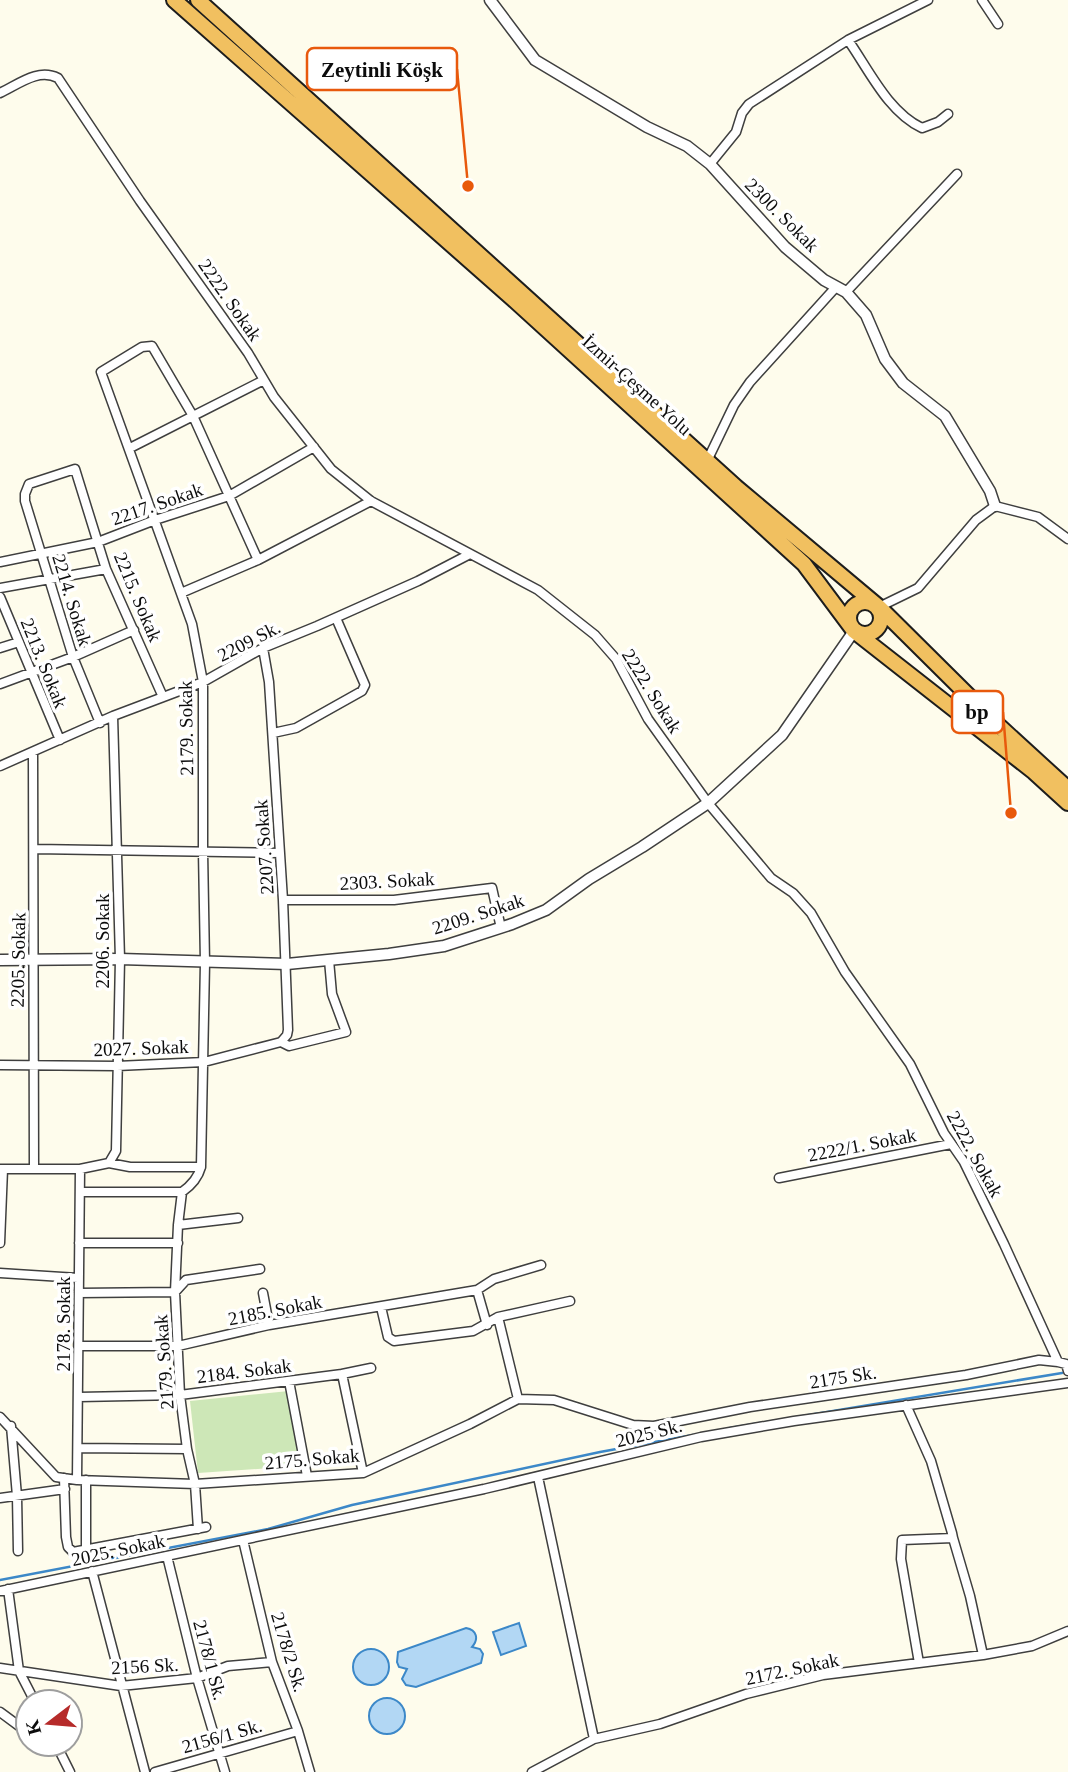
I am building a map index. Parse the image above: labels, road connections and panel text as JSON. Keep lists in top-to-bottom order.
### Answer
{
  "streets": {
    "highway": ["İzmir-Çeşme Yolu"],
    "street": [
      "2300. Sokak",
      "2222. Sokak",
      "2217. Sokak",
      "2215. Sokak",
      "2214. Sokak",
      "2209 Sk.",
      "2213. Sokak",
      "2179. Sokak",
      "2207. Sokak",
      "2303. Sokak",
      "2209. Sokak",
      "2206. Sokak",
      "2205. Sokak",
      "2027. Sokak",
      "2222/1. Sokak",
      "2185. Sokak",
      "2178. Sokak",
      "2184. Sokak",
      "2175 Sk.",
      "2025 Sk.",
      "2175. Sokak",
      "2025. Sokak",
      "2178/2 Sk.",
      "2178/1 Sk.",
      "2156 Sk.",
      "2172. Sokak",
      "2156/1 Sk."
    ]
  },
  "crossings": [
    ["2222. Sokak", "2217. Sokak"],
    ["2222. Sokak", "2209 Sk."],
    ["2222. Sokak", "2209. Sokak"],
    ["2222. Sokak", "2222/1. Sokak"],
    ["2222. Sokak", "2175 Sk."],
    ["İzmir-Çeşme Yolu", "2209. Sokak"],
    ["2217. Sokak", "2215. Sokak"],
    ["2217. Sokak", "2214. Sokak"],
    ["2217. Sokak", "2179. Sokak"],
    ["2215. Sokak", "2214. Sokak"],
    ["2215. Sokak", "2209 Sk."],
    ["2214. Sokak", "2209 Sk."],
    ["2209 Sk.", "2213. Sokak"],
    ["2209 Sk.", "2179. Sokak"],
    ["2209 Sk.", "2207. Sokak"],
    ["2209 Sk.", "2206. Sokak"],
    ["2209 Sk.", "2205. Sokak"],
    ["2179. Sokak", "2209. Sokak"],
    ["2179. Sokak", "2027. Sokak"],
    ["2179. Sokak", "2185. Sokak"],
    ["2179. Sokak", "2178. Sokak"],
    ["2179. Sokak", "2184. Sokak"],
    ["2179. Sokak", "2175. Sokak"],
    ["2207. Sokak", "2303. Sokak"],
    ["2207. Sokak", "2209. Sokak"],
    ["2207. Sokak", "2027. Sokak"],
    ["2303. Sokak", "2209. Sokak"],
    ["2209. Sokak", "2206. Sokak"],
    ["2209. Sokak", "2205. Sokak"],
    ["2209. Sokak", "2027. Sokak"],
    ["2206. Sokak", "2027. Sokak"],
    ["2205. Sokak", "2027. Sokak"],
    ["2185. Sokak", "2178. Sokak"],
    ["2178. Sokak", "2184. Sokak"],
    ["2178. Sokak", "2175. Sokak"],
    ["2175 Sk.", "2175. Sokak"],
    ["2025 Sk.", "2025. Sokak"],
    ["2025 Sk.", "2178/2 Sk."],
    ["2025. Sokak", "2178/2 Sk."],
    ["2025. Sokak", "2178/1 Sk."],
    ["2178/2 Sk.", "2156 Sk."],
    ["2178/2 Sk.", "2156/1 Sk."],
    ["2178/1 Sk.", "2156 Sk."],
    ["2178/1 Sk.", "2156/1 Sk."]
  ],
  "places": ["Zeytinli Köşk", "bp"],
  "north": "left"
}
